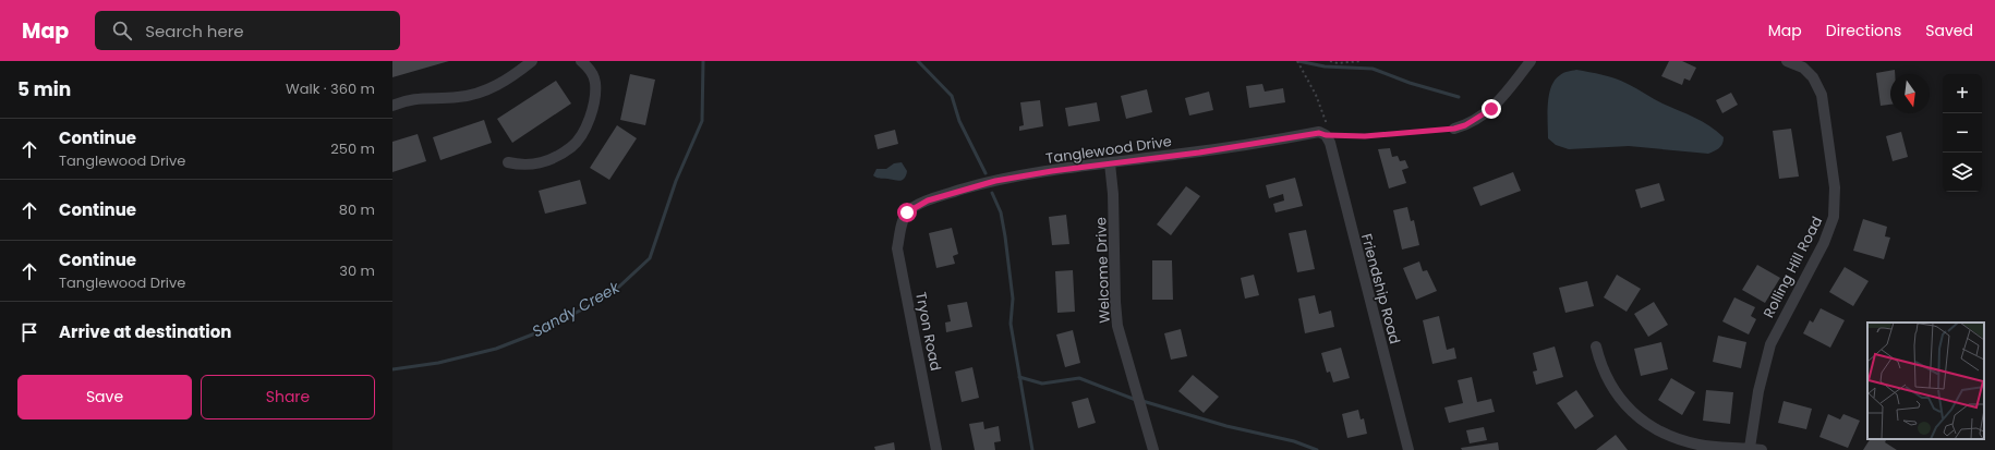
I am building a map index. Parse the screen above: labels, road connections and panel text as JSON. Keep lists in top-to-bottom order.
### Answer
{
  "streets": {
    "street": [
      "Tanglewood Drive",
      "Rolling Hill Road",
      "Welcome Drive",
      "Friendship Road",
      "Tryon Road"
    ]
  },
  "crossings": [
    ["Tanglewood Drive", "Welcome Drive"],
    ["Tanglewood Drive", "Friendship Road"],
    ["Tanglewood Drive", "Tryon Road"]
  ],
  "water": ["Sandy Creek"],
  "north": "bottom",
  "page": {
    "header": "Map",
    "search": "Search here",
    "nav": ["Map", "Directions", "Saved"],
    "heading": ["5 min", "Walk · 360 m"],
    "map_buttons": ["+", "−"],
    "list": [
      ["Continue", "Tanglewood Drive", "250 m"],
      ["Continue", "80 m"],
      ["Continue", "Tanglewood Drive", "30 m"],
      "Arrive at destination"
    ],
    "buttons": ["Save", "Share"]
  }
}
